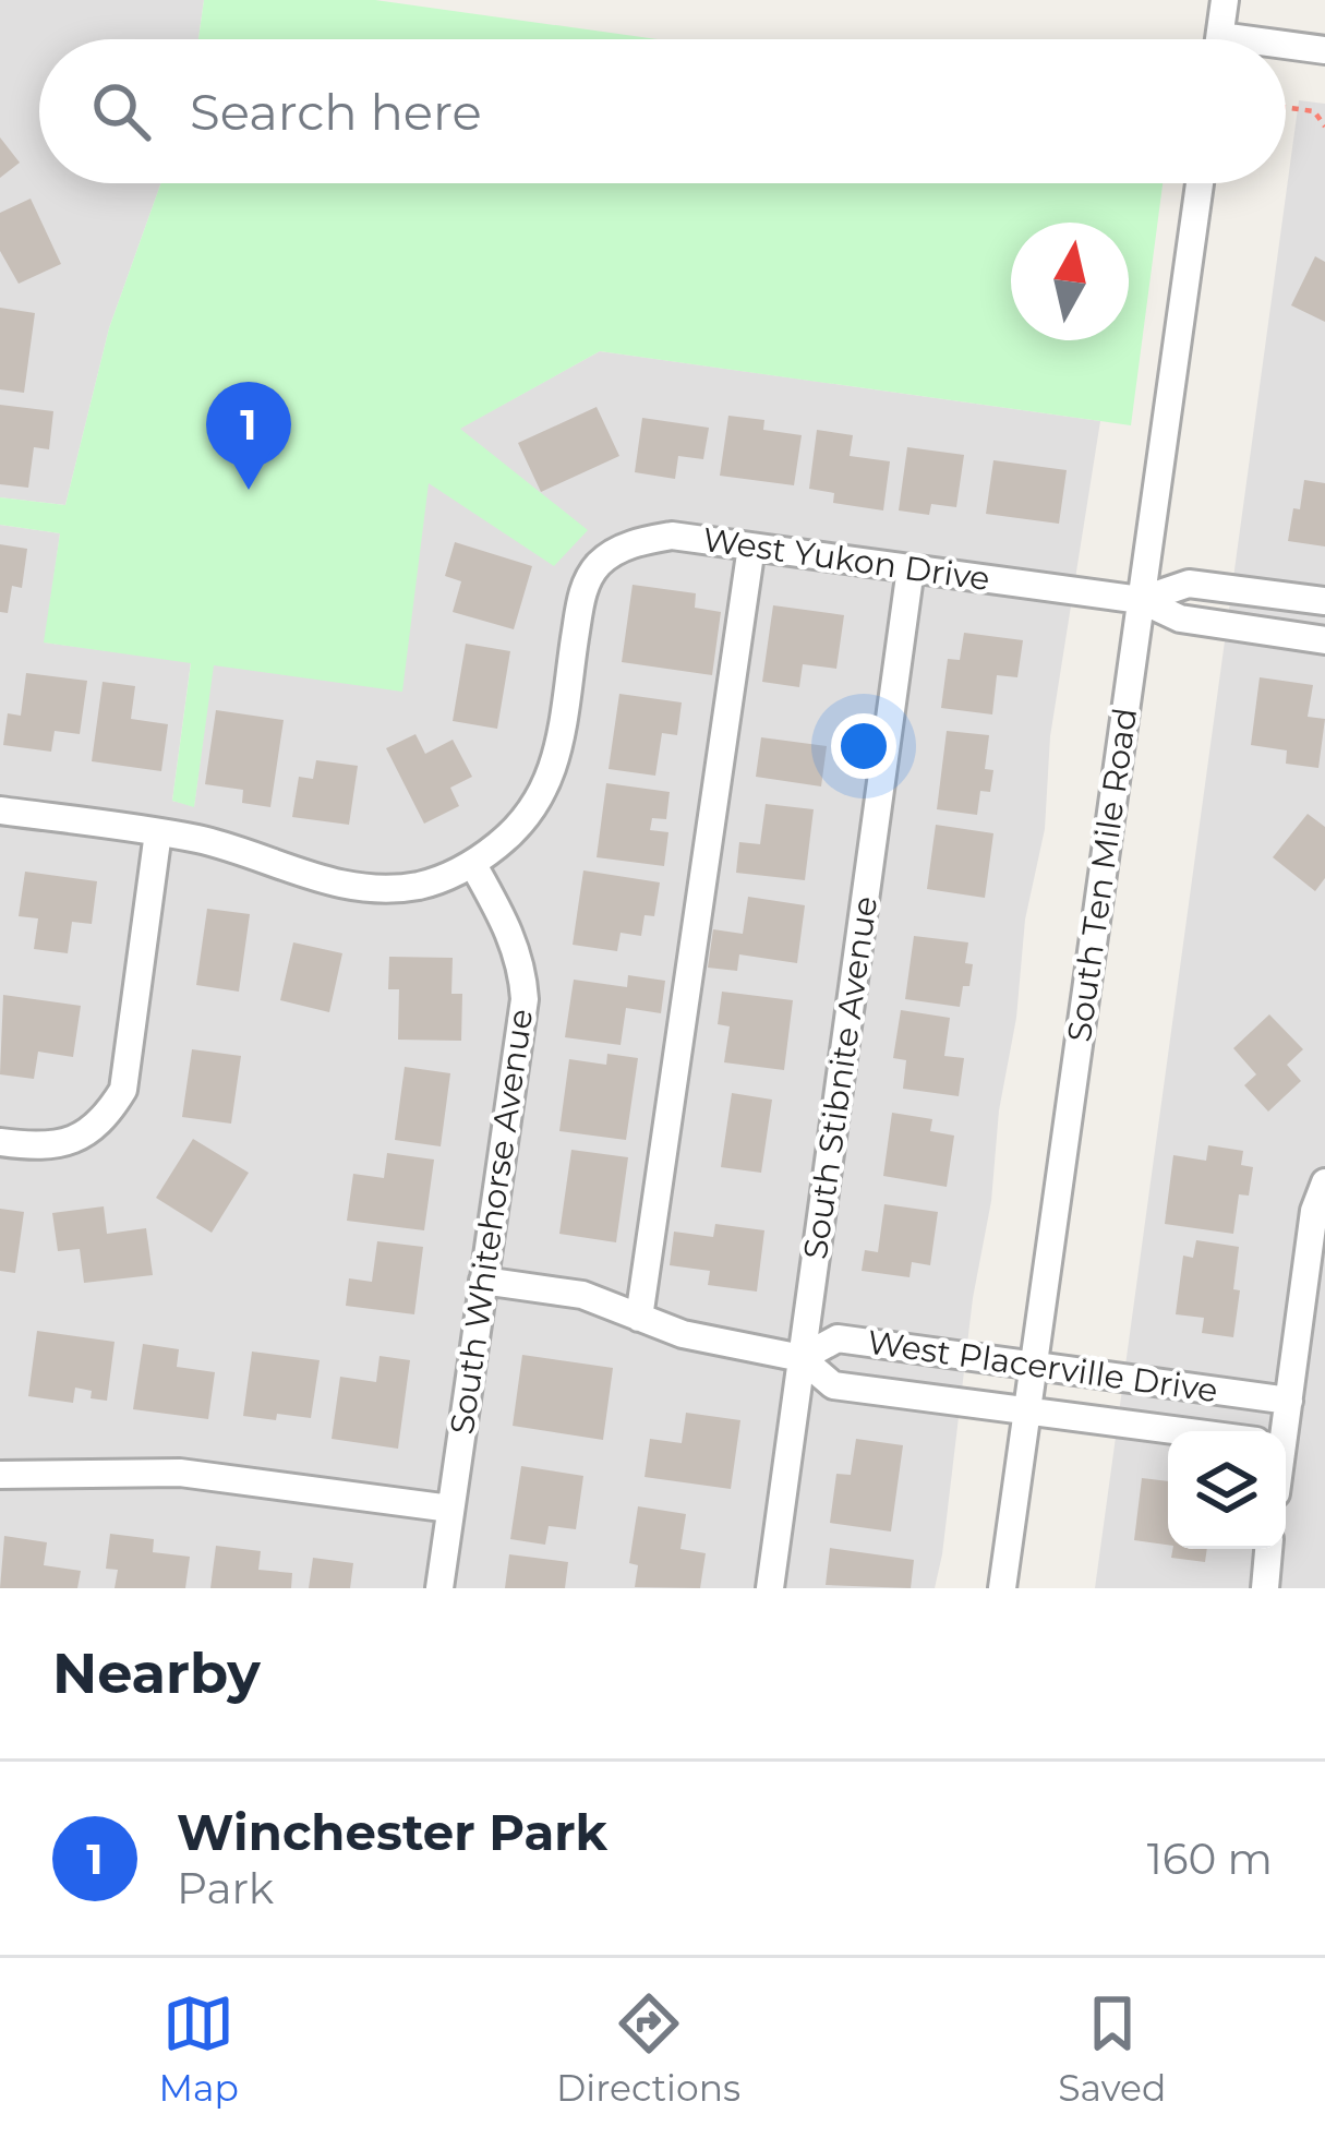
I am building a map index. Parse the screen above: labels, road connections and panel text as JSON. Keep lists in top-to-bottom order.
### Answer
{
  "streets": {
    "street": [
      "West Yukon Drive",
      "South Ten Mile Road",
      "South Stibnite Avenue",
      "South Whitehorse Avenue",
      "West Placerville Drive"
    ]
  },
  "crossings": [
    ["West Yukon Drive", "South Ten Mile Road"],
    ["West Yukon Drive", "South Stibnite Avenue"],
    ["West Yukon Drive", "South Whitehorse Avenue"],
    ["South Ten Mile Road", "West Placerville Drive"],
    ["South Stibnite Avenue", "West Placerville Drive"],
    ["South Whitehorse Avenue", "West Placerville Drive"]
  ],
  "north": "top",
  "page": {
    "search": "Search here",
    "pins": "1",
    "heading": "Nearby",
    "list": [
      {
        "mark": "1",
        "name": "Winchester Park",
        "note": "Park",
        "value": "160 m"
      }
    ],
    "nav": ["Map", "Directions", "Saved"]
  }
}
